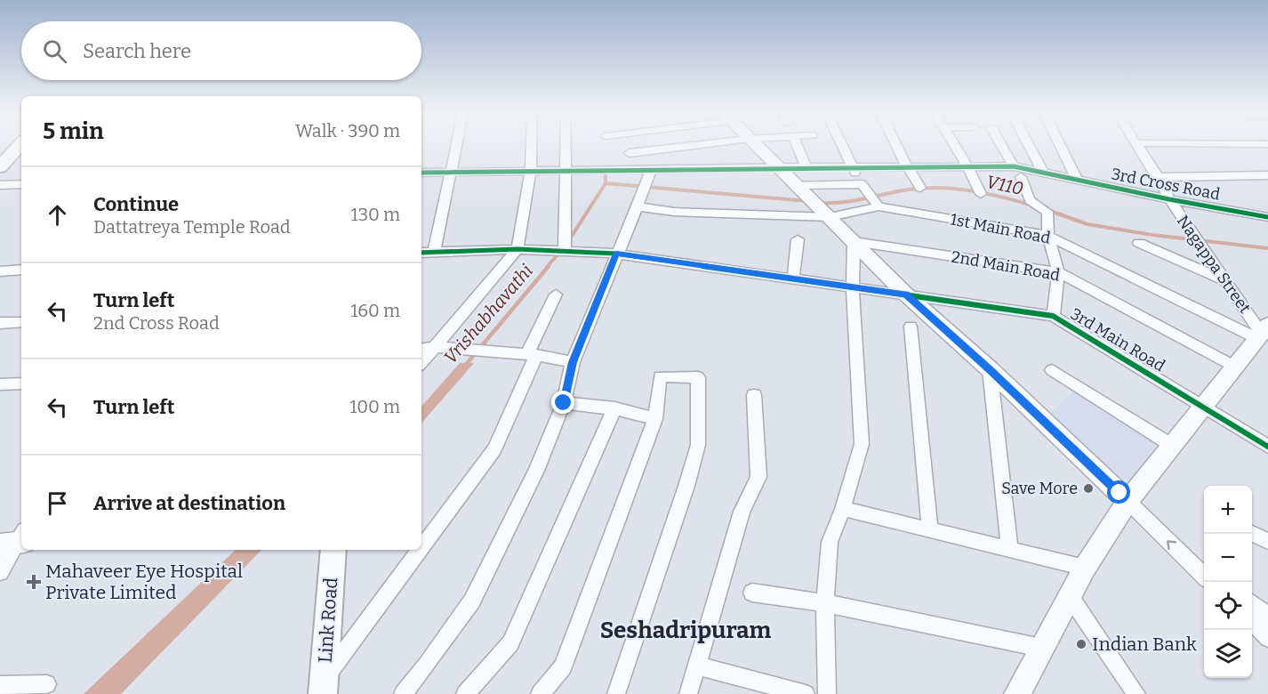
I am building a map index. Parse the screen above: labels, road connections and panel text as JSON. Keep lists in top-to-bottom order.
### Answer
{
  "streets": {
    "main road": ["Link Road"],
    "street": [
      "3rd Cross Road",
      "1st Main Road",
      "Nagappa Street",
      "2nd Main Road",
      "3rd Main Road"
    ]
  },
  "crossings": [
    ["3rd Cross Road", "Nagappa Street"],
    ["1st Main Road", "Nagappa Street"]
  ],
  "districts": ["Seshadripuram"],
  "water": ["V110", "Vrishabhavathi"],
  "places": {
    "other": ["Save More", "Indian Bank"],
    "health": ["Mahaveer Eye Hospital Private Limited"]
  },
  "page": {
    "search": "Search here",
    "heading": ["5 min", "Walk · 390 m"],
    "list": [
      ["Continue", "Dattatreya Temple Road", "130 m"],
      ["Turn left", "2nd Cross Road", "160 m"],
      ["Turn left", "100 m"],
      "Arrive at destination"
    ],
    "map_buttons": ["+", "−"]
  }
}
